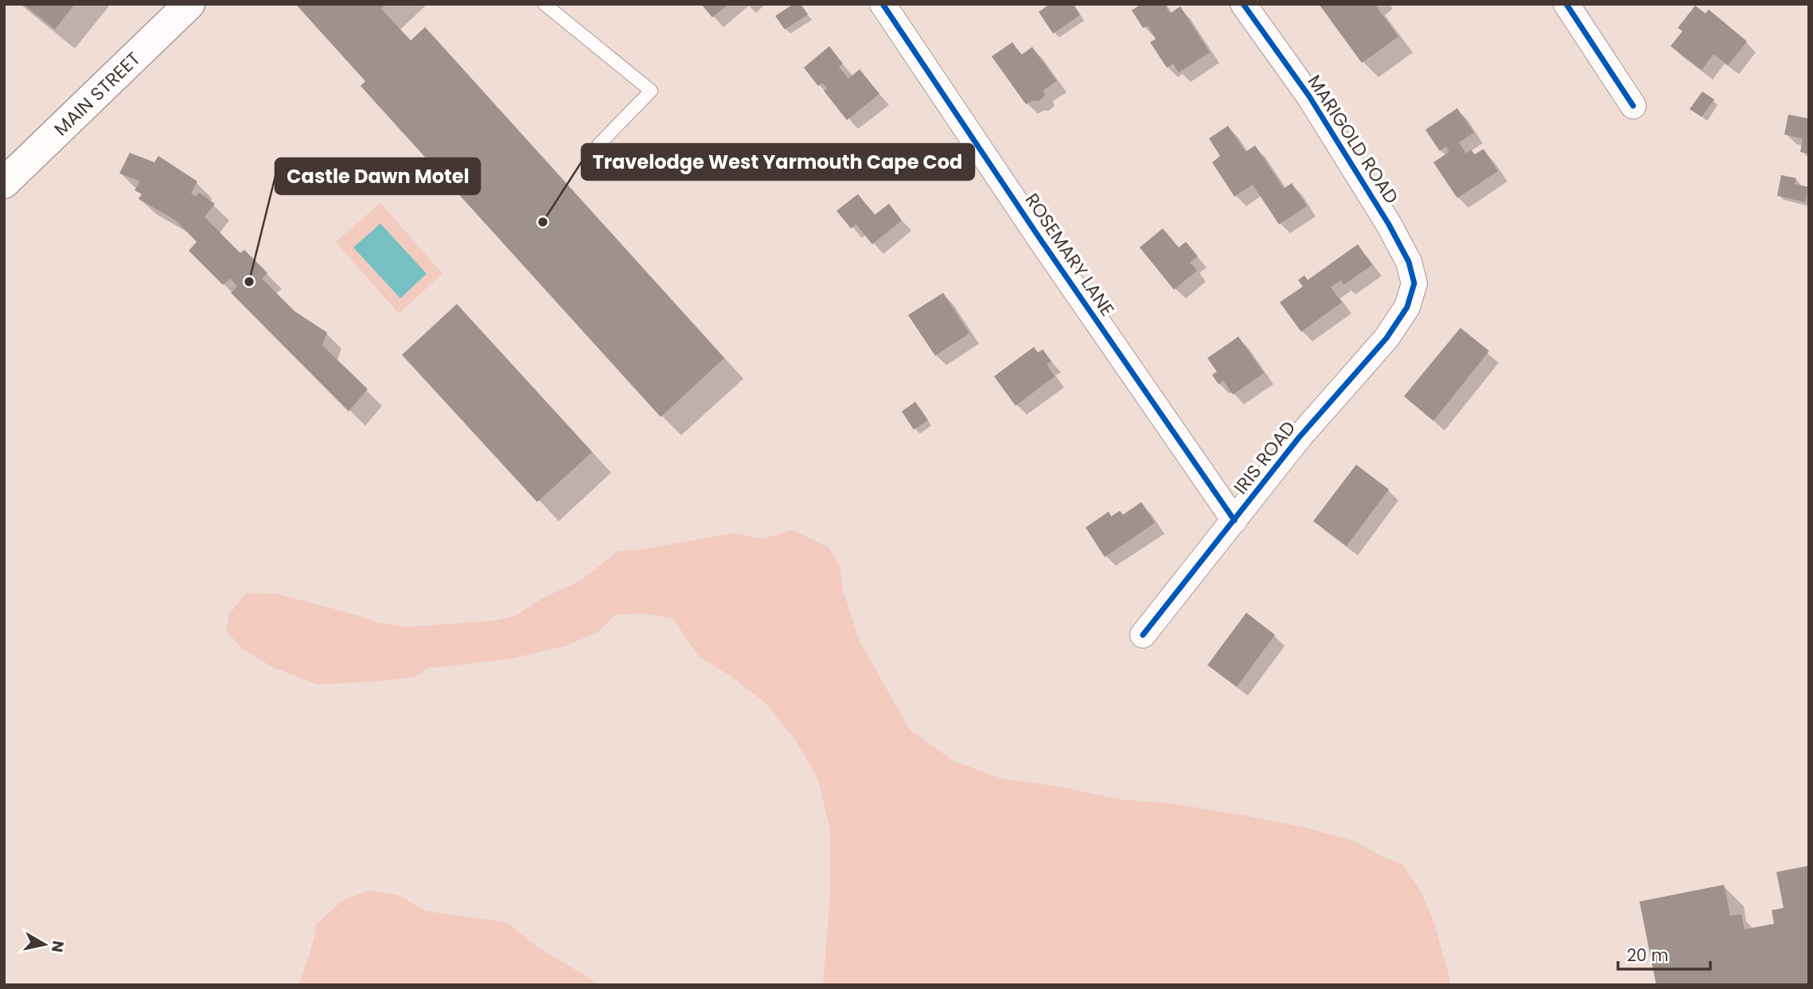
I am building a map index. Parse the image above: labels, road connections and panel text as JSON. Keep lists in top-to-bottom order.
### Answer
{
  "streets": {
    "main road": ["MAIN STREET"],
    "street": ["MARIGOLD ROAD", "ROSEMARY LANE", "IRIS ROAD"]
  },
  "crossings": [
    ["MARIGOLD ROAD", "IRIS ROAD"],
    ["ROSEMARY LANE", "IRIS ROAD"]
  ],
  "places": ["Travelodge West Yarmouth Cape Cod", "Castle Dawn Motel"],
  "scale_bar": "20 m",
  "north": "right"
}
